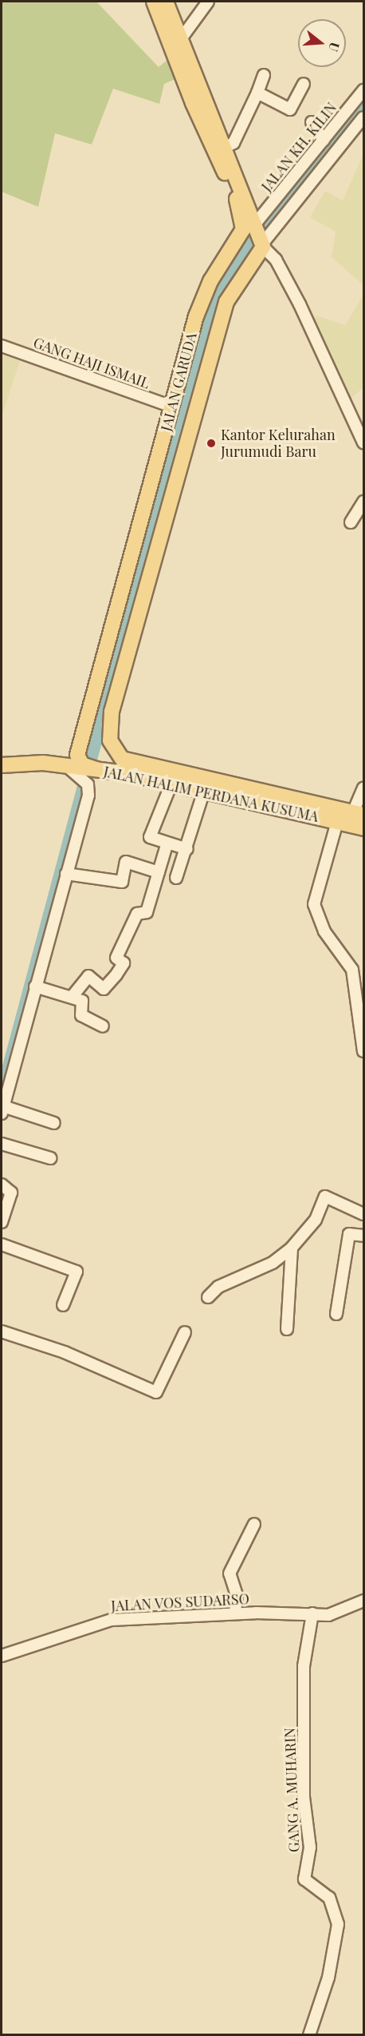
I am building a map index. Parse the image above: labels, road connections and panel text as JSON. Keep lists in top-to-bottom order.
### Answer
{
  "streets": {
    "main road": ["JALAN GARUDA", "JALAN HALIM PERDANA KUSUMA"],
    "street": [
      "JALAN KH. KILIN",
      "GANG HAJI ISMAIL",
      "JALAN VOS SUDARSO",
      "GANG A. MUHARIN"
    ]
  },
  "crossings": [
    ["GANG HAJI ISMAIL", "JALAN GARUDA"],
    ["JALAN GARUDA", "JALAN HALIM PERDANA KUSUMA"],
    ["JALAN VOS SUDARSO", "GANG A. MUHARIN"]
  ],
  "places": ["Kantor Kelurahan Jurumudi Baru"],
  "north": "right"
}
